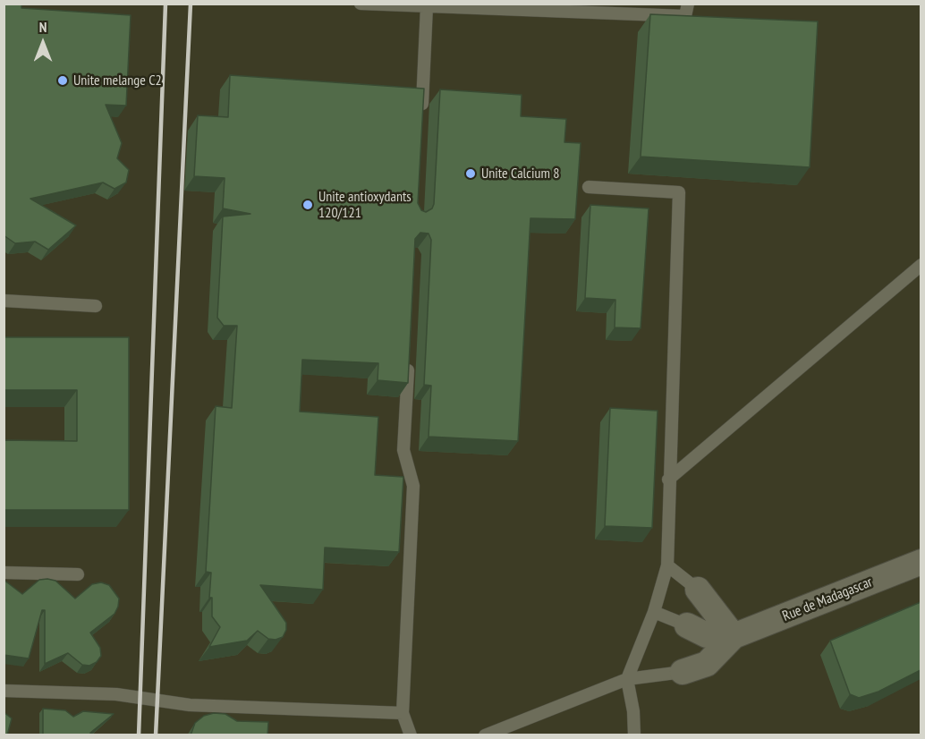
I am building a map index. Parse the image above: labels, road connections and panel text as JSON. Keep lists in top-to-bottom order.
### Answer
{
  "streets": {
    "street": ["Rue de Madagascar"]
  },
  "places": ["Unite melange C2", "Unite Calcium 8", "Unite antioxydants 120/121"],
  "north": "top"
}
